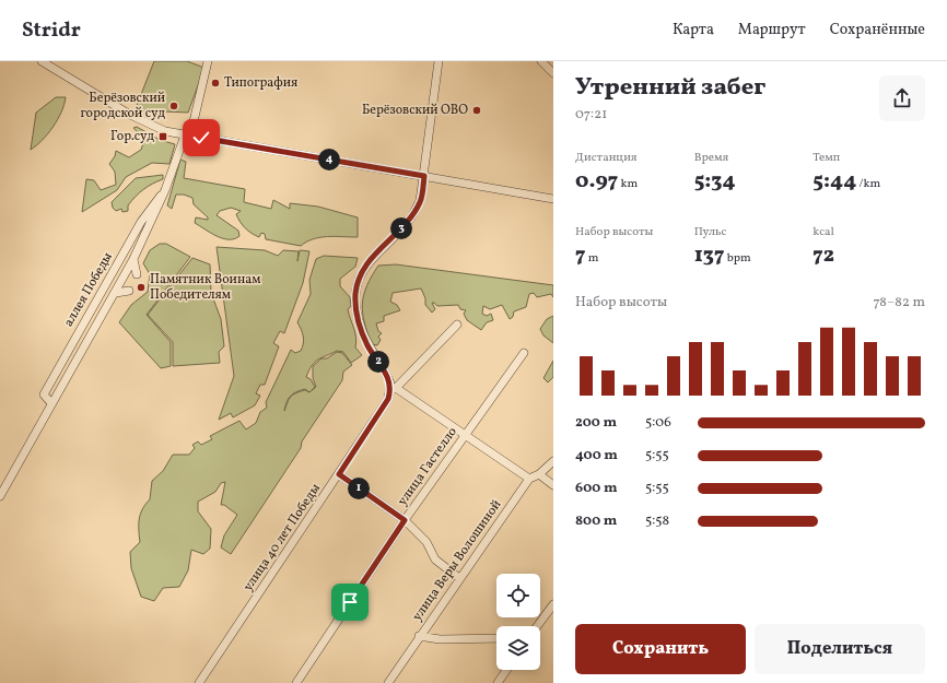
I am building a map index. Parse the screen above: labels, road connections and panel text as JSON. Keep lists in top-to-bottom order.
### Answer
{
  "streets": {
    "street": [
      "аллея Победы",
      "улица Гастелло",
      "улица 40 лет Победы",
      "улица Веры Волошиной"
    ]
  },
  "places": {
    "other": [
      "Типография",
      "Берёзовский городской суд",
      "Берёзовский ОВО",
      "Памятник Воинам Победителям"
    ],
    "transit": ["Гор.суд"]
  },
  "page": {
    "header": "Stridr",
    "nav": ["Карта", "Маршрут", "Сохранённые"],
    "heading": ["Утренний забег", "07:21"],
    "stats": [
      ["Дистанция", "0.97 km"],
      ["Время", "5:34"],
      ["Темп", "5:44 /km"],
      ["Набор высоты", "7 m"],
      ["Пульс", "137 bpm"],
      ["kcal", "72"]
    ],
    "pins": [
      "4",
      "3",
      "2",
      "1"
    ],
    "chart": ["Набор высоты", "78–82 m"],
    "list": [
      {
        "name": "200 m",
        "note": "5:06"
      },
      {
        "name": "400 m",
        "note": "5:55"
      },
      {
        "name": "600 m",
        "note": "5:55"
      },
      {
        "name": "800 m",
        "note": "5:58"
      }
    ],
    "buttons": ["Сохранить", "Поделиться"]
  }
}
